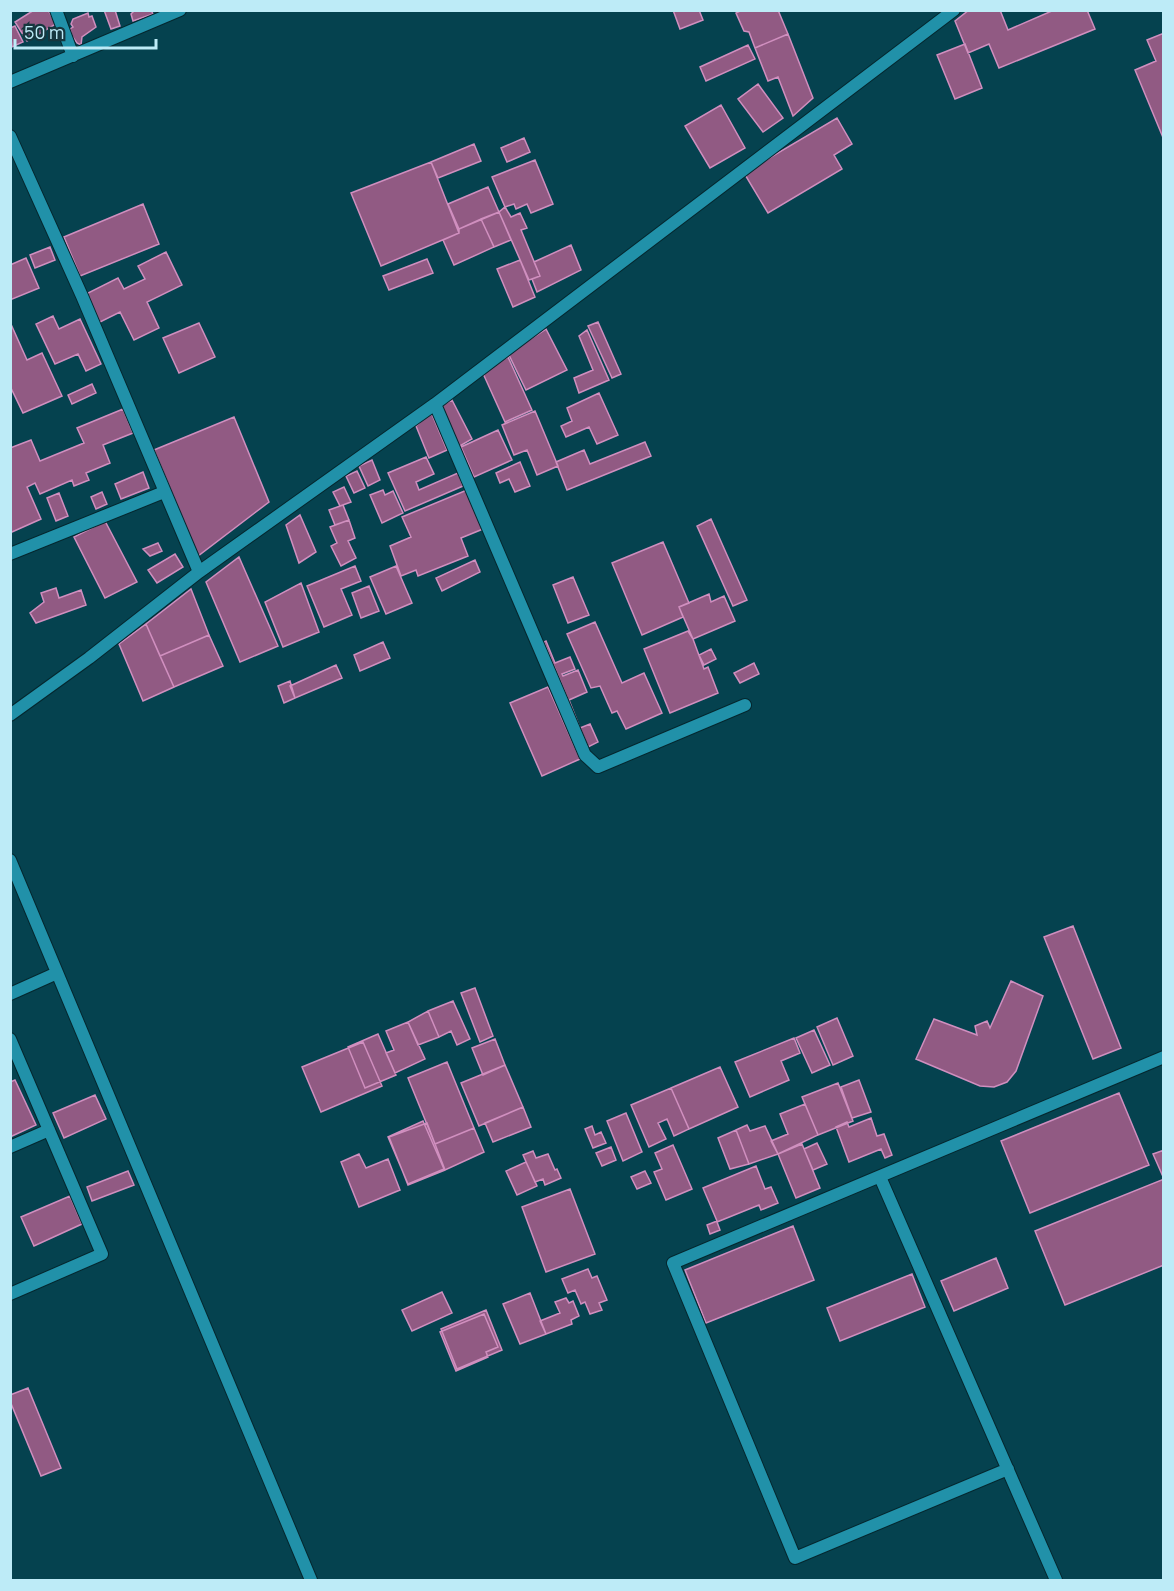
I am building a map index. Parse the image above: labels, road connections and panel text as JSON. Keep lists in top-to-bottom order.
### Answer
{
  "scale_bar": "50 m"
}
